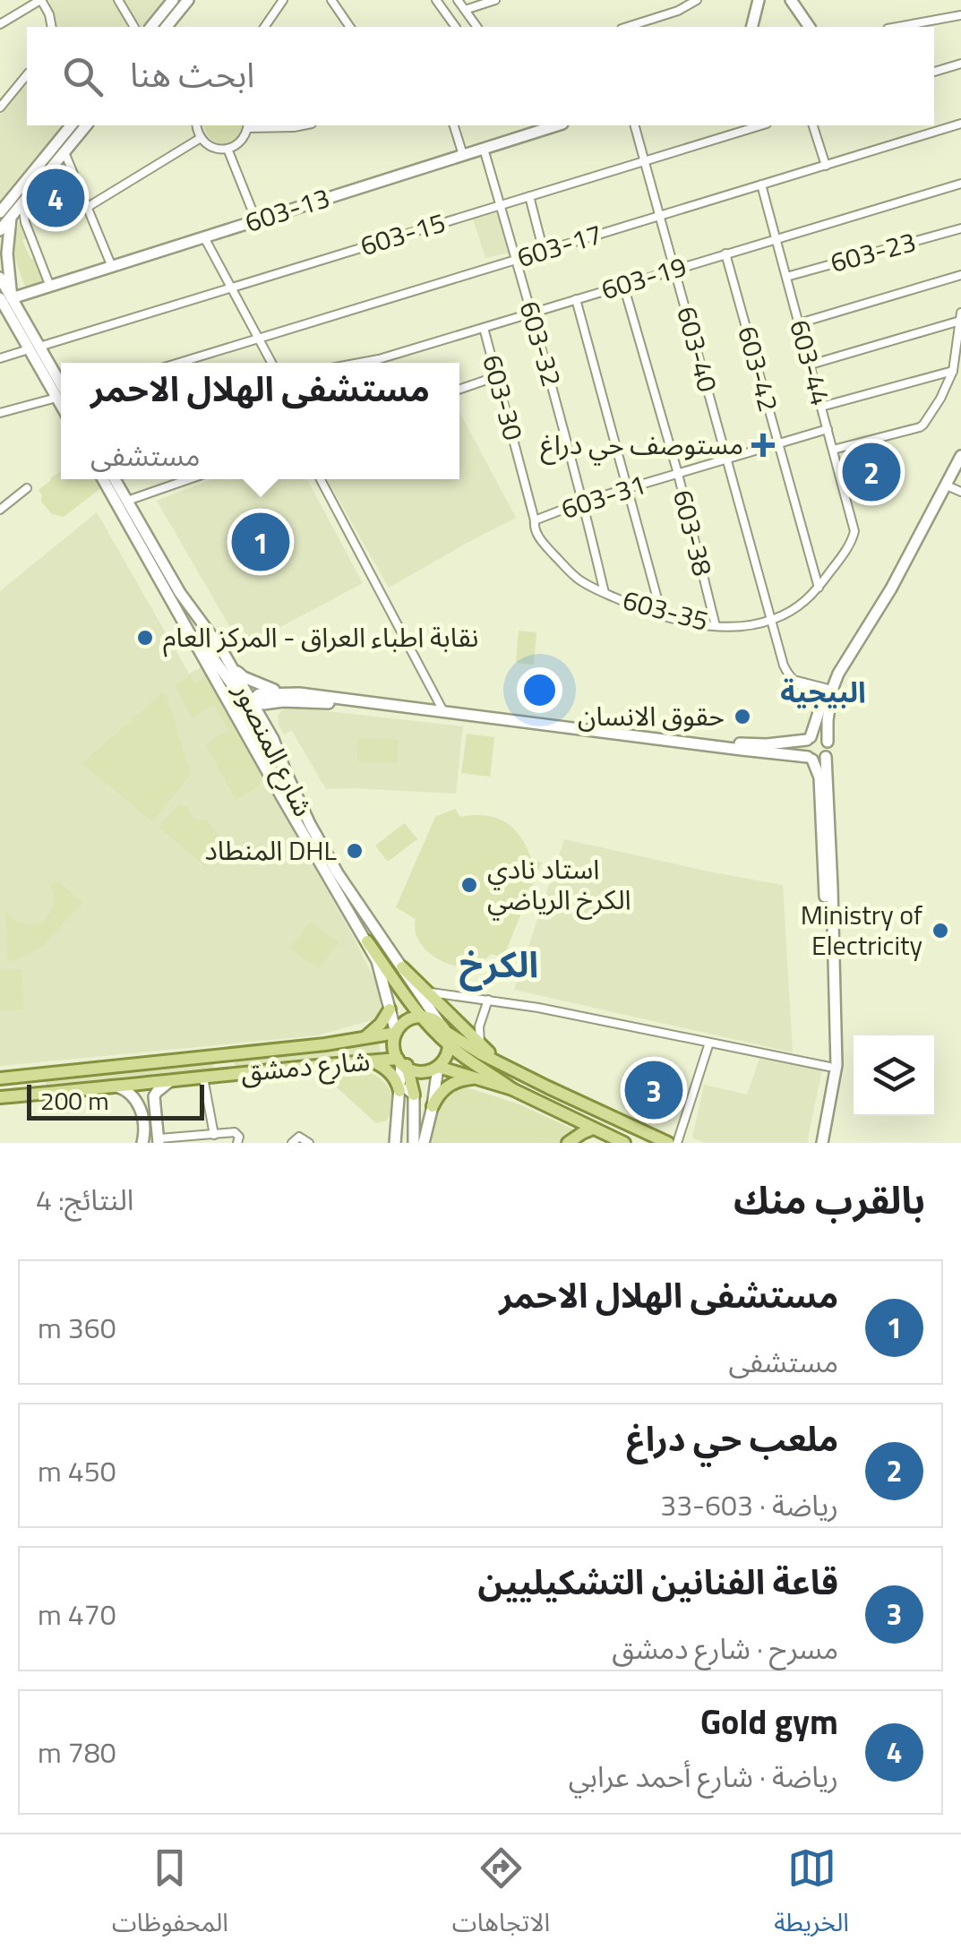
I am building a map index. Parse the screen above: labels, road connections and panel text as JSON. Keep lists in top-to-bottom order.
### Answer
{
  "streets": {
    "main road": ["شارع دمشق"],
    "street": [
      "603-13",
      "603-15",
      "603-17",
      "603-23",
      "603-19",
      "603-32",
      "603-40",
      "603-44",
      "603-42",
      "603-30",
      "603-31",
      "603-38",
      "603-35",
      "شارع المنصور"
    ]
  },
  "crossings": [
    ["603-13", "603-32"],
    ["603-15", "603-32"],
    ["603-15", "603-40"],
    ["603-17", "603-32"],
    ["603-17", "603-40"],
    ["603-17", "603-44"],
    ["603-23", "603-44"],
    ["603-19", "603-32"],
    ["603-19", "603-40"],
    ["603-19", "603-44"],
    ["603-19", "603-42"],
    ["603-19", "603-30"],
    ["603-19", "603-38"],
    ["603-32", "603-31"],
    ["603-32", "603-35"],
    ["603-40", "603-31"],
    ["603-40", "603-35"],
    ["603-44", "603-31"],
    ["603-44", "603-35"],
    ["603-42", "603-31"],
    ["603-42", "603-35"],
    ["603-30", "603-31"],
    ["603-30", "603-35"],
    ["603-31", "603-38"],
    ["603-31", "603-35"],
    ["603-38", "603-35"],
    ["شارع المنصور", "شارع دمشق"]
  ],
  "districts": ["البيجية", "الكرخ"],
  "places": {
    "health": ["مستوصف حي دراغ"],
    "other": [
      "نقابة اطباء العراق - المركز العام",
      "حقوق الانسان",
      "المنطاد DHL",
      "استاد نادي الكرخ الرياضي",
      "Ministry of Electricity"
    ]
  },
  "scale_bar": "200 m",
  "page": {
    "search": "ابحث هنا",
    "pins": [
      "4",
      "2",
      "1",
      "3"
    ],
    "popup": ["مستشفى الهلال الاحمر", "مستشفى"],
    "scale": "200 m",
    "heading": ["بالقرب منك", "النتائج: 4"],
    "list": [
      {
        "mark": "1",
        "name": "مستشفى الهلال الاحمر",
        "note": "مستشفى",
        "value": "360 m"
      },
      {
        "mark": "2",
        "name": "ملعب حي دراغ",
        "note": "رياضة · 603-33",
        "value": "450 m"
      },
      {
        "mark": "3",
        "name": "قاعة الفنانين التشكيليين",
        "note": "مسرح · شارع دمشق",
        "value": "470 m"
      },
      {
        "mark": "4",
        "name": "Gold gym",
        "note": "رياضة · شارع أحمد عرابي",
        "value": "780 m"
      }
    ],
    "nav": ["الخريطة", "الاتجاهات", "المحفوظات"]
  }
}
